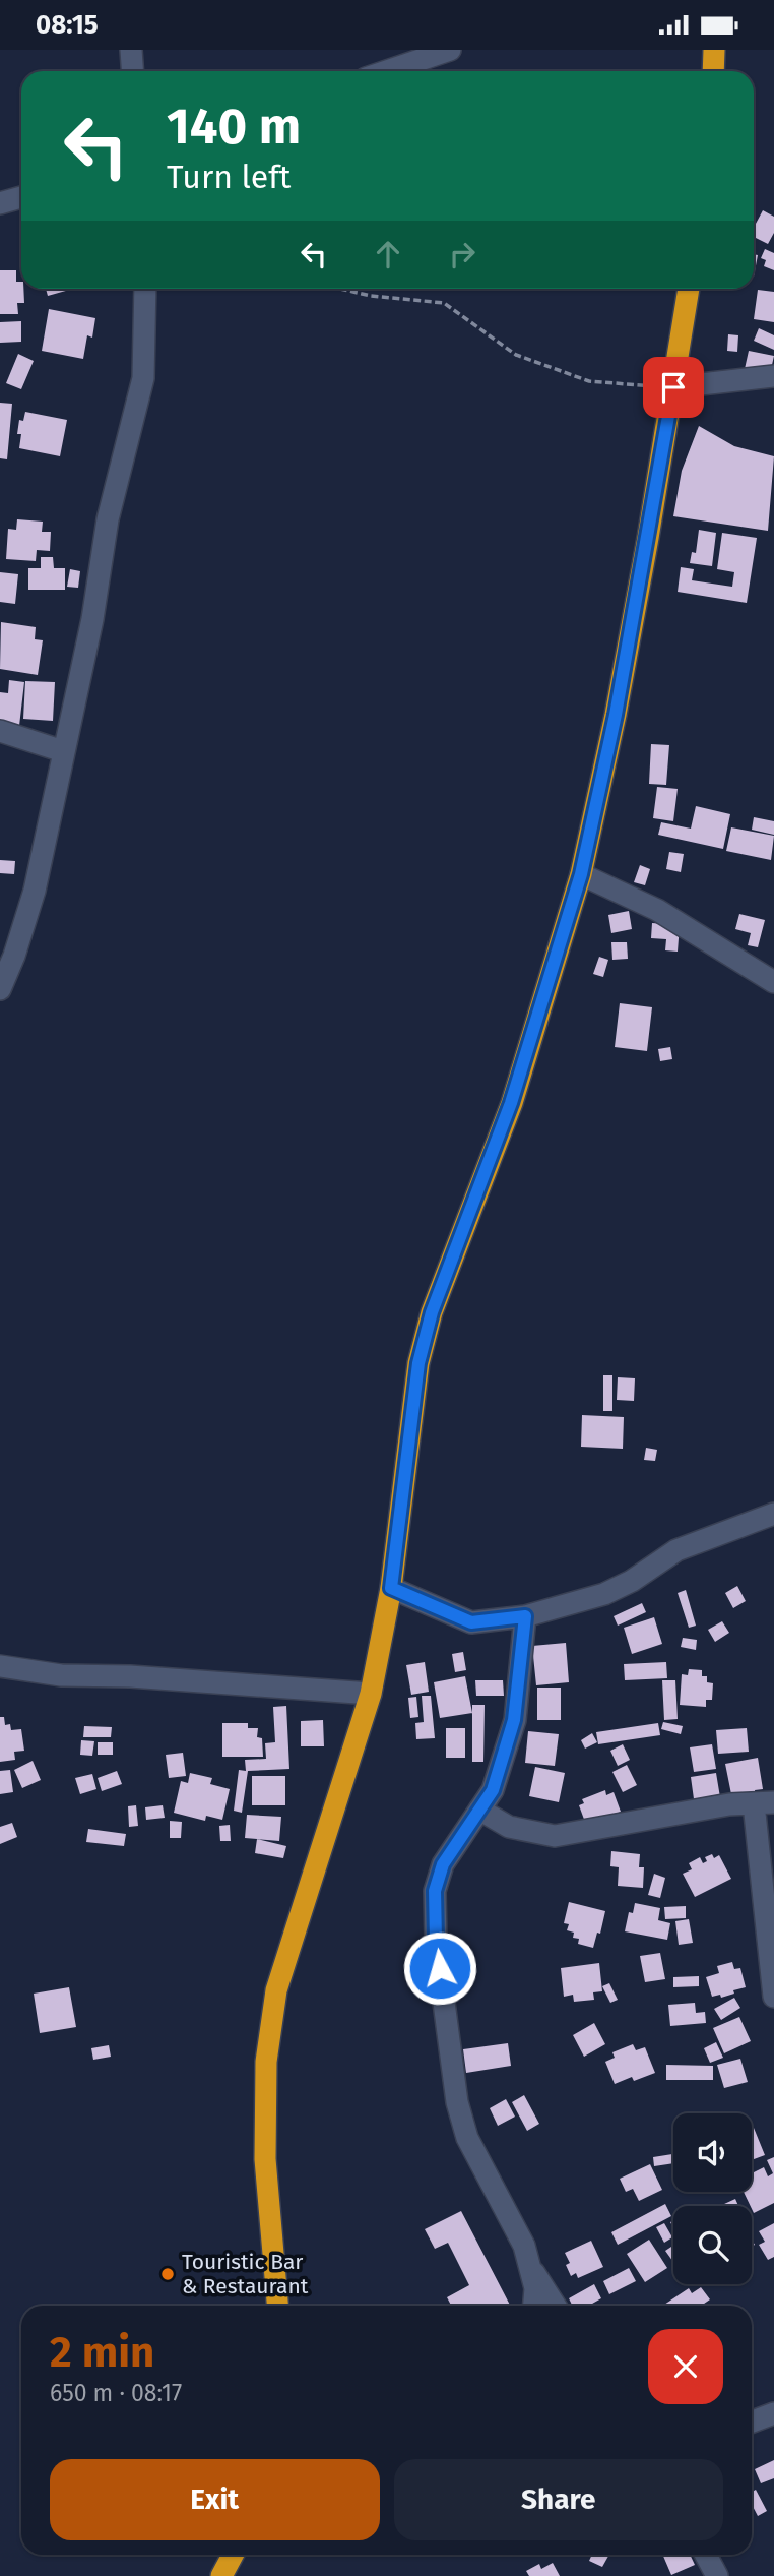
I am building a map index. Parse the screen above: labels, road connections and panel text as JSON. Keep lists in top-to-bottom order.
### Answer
{
  "places": ["Touristic Bar & Restaurant"],
  "page": {
    "status": "08:15",
    "turn": ["140 m", "Turn left"],
    "heading": ["2 min", "650 m · 08:17"],
    "buttons": ["Exit", "Share"]
  }
}
